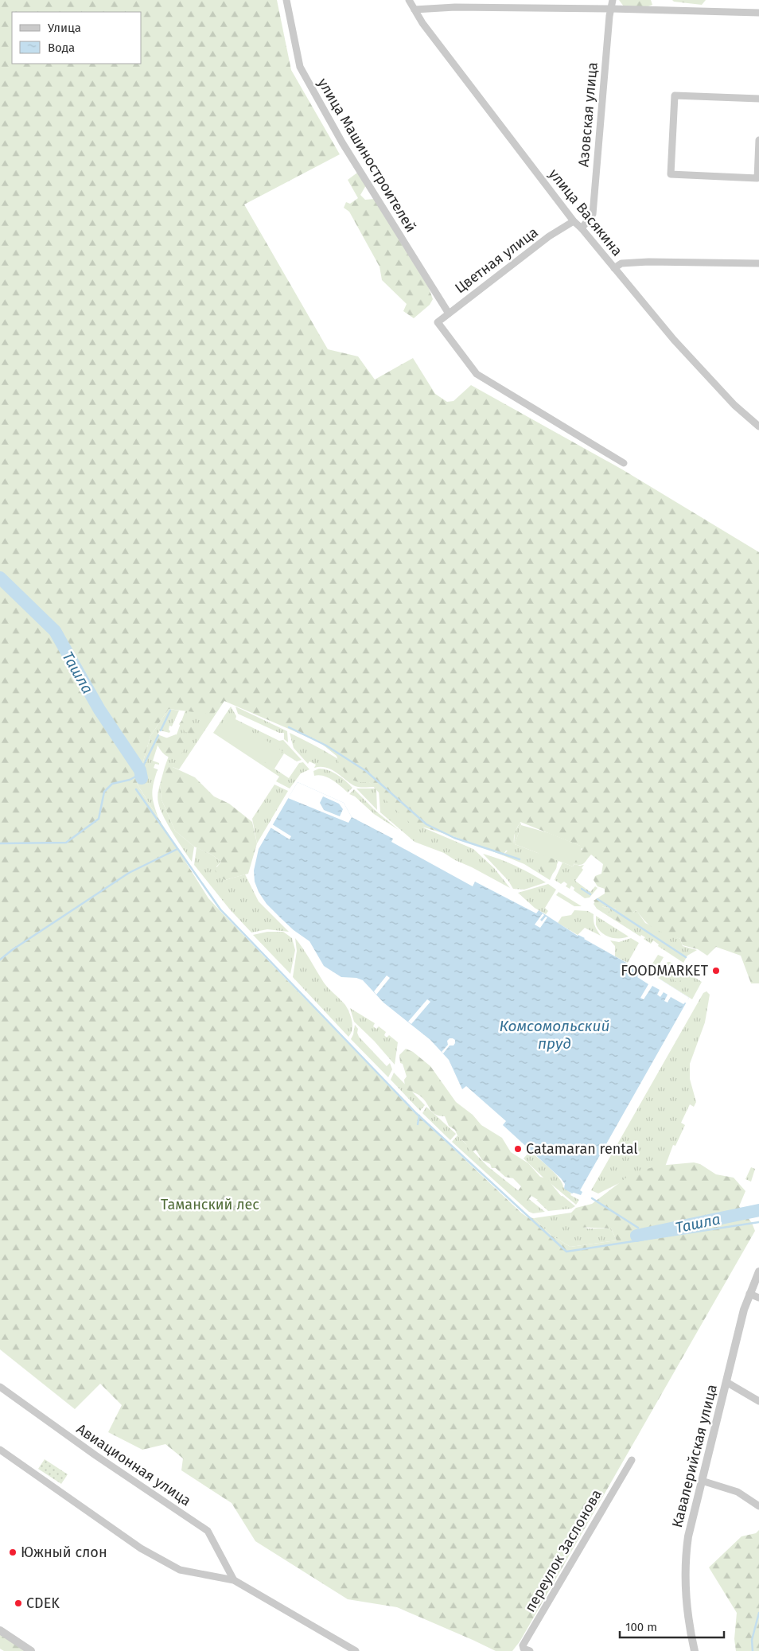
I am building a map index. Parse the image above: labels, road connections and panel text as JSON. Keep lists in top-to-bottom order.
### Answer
{
  "streets": {
    "street": [
      "Азовская улица",
      "улица Машиностроителей",
      "улица Васякина",
      "Цветная улица",
      "Кавалерийская улица",
      "Авиационная улица",
      "переулок Заслонова"
    ]
  },
  "crossings": [
    ["Азовская улица", "улица Васякина"],
    ["улица Машиностроителей", "Цветная улица"],
    ["улица Васякина", "Цветная улица"]
  ],
  "water": ["Ташла", "Комсомольский пруд"],
  "parks": ["Таманский лес"],
  "places": [
    "FOODMARKET",
    "Catamaran rental",
    "Южный слон",
    "CDEK"
  ],
  "legend": ["Улица", "Вода"],
  "scale_bar": "100 m"
}
